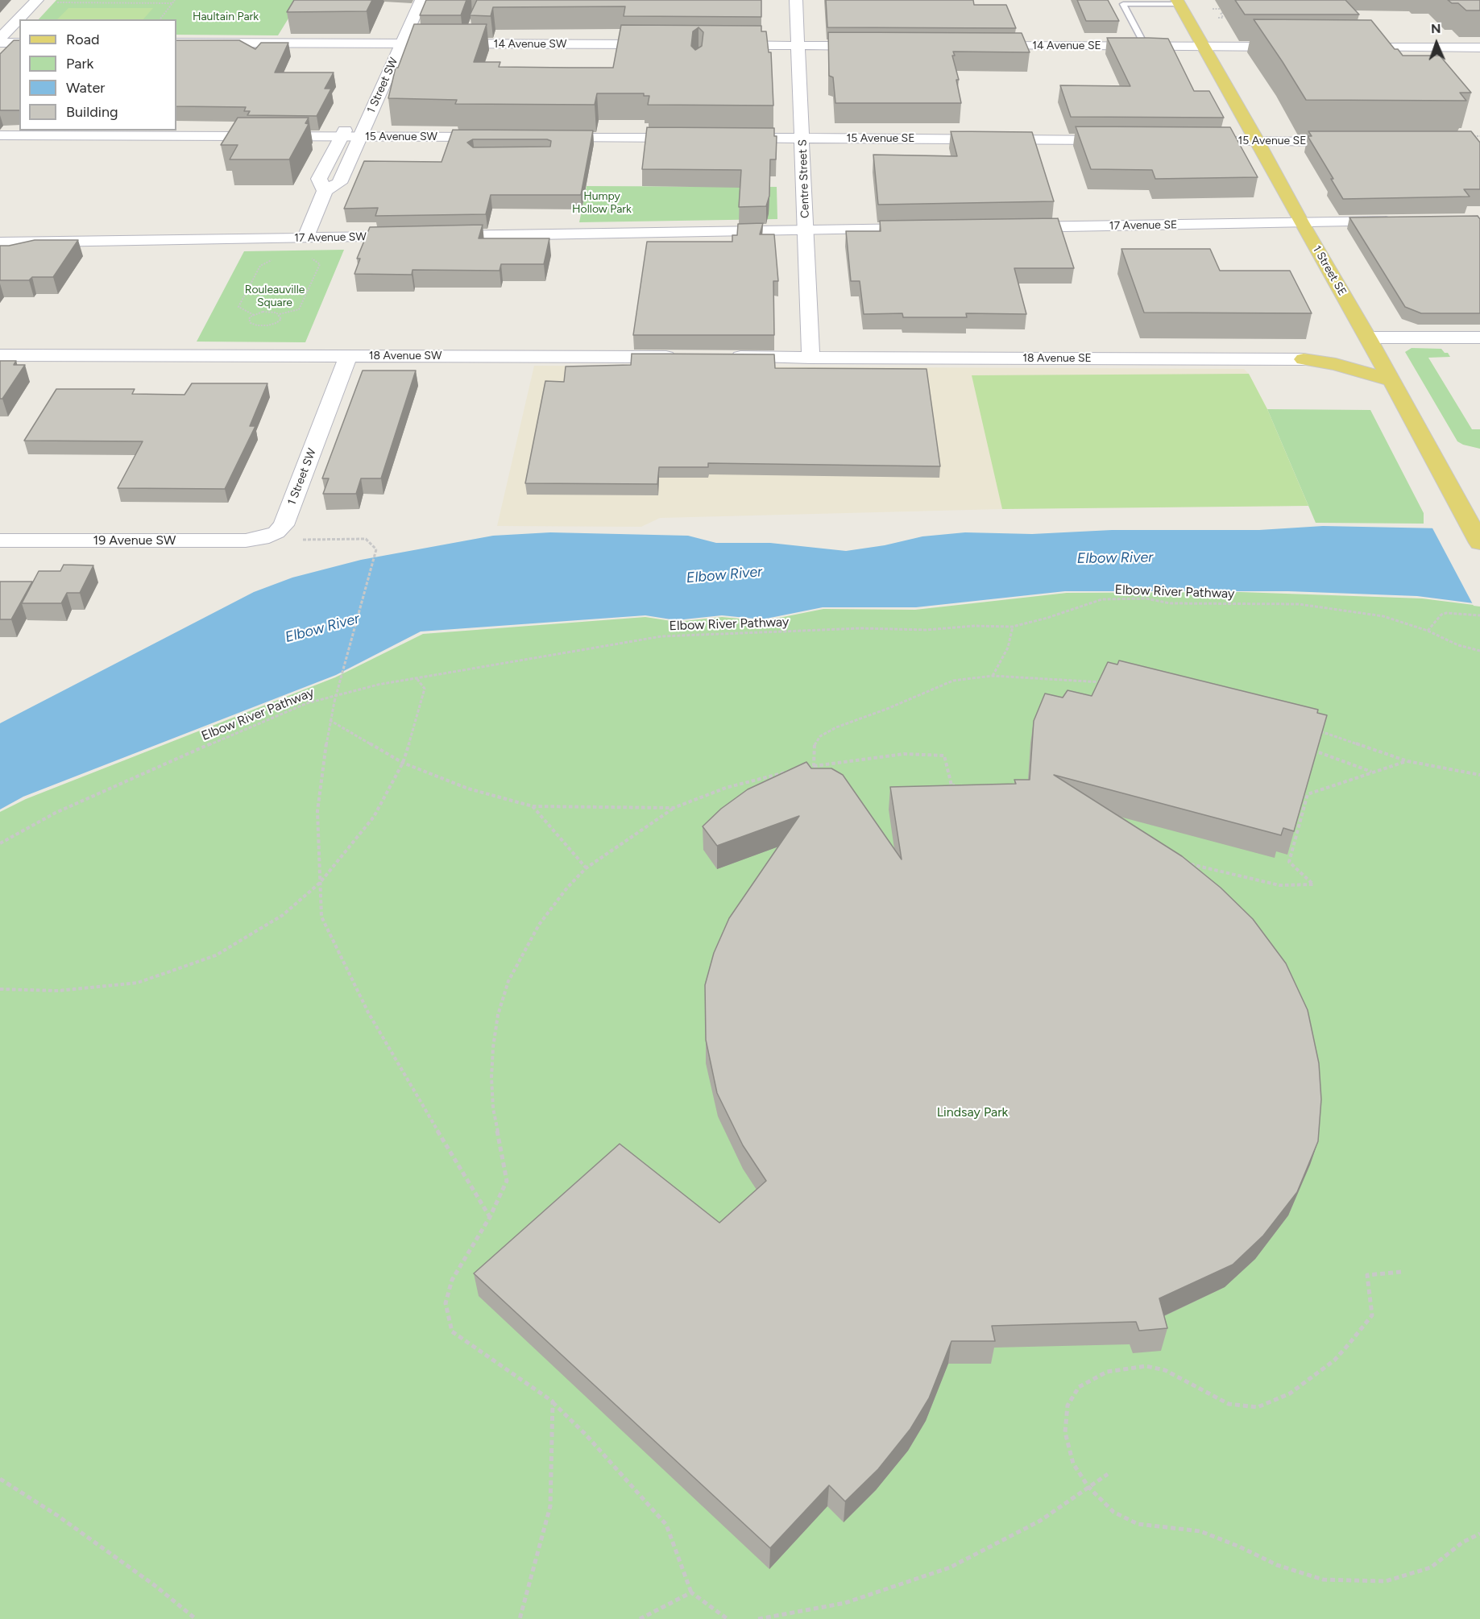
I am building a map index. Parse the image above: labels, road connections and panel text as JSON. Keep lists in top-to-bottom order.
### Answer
{
  "streets": {
    "main road": ["1 Street SE"],
    "street": [
      "14 Avenue SW",
      "14 Avenue SE",
      "1 Street SW",
      "15 Avenue SW",
      "15 Avenue SE",
      "Centre Street S",
      "17 Avenue SE",
      "17 Avenue SW",
      "18 Avenue SW",
      "18 Avenue SE",
      "19 Avenue SW"
    ],
    "path": ["Elbow River Pathway"]
  },
  "crossings": [
    ["14 Avenue SW", "1 Street SW"],
    ["14 Avenue SE", "1 Street SE"],
    ["1 Street SW", "15 Avenue SW"],
    ["1 Street SW", "17 Avenue SW"],
    ["1 Street SW", "18 Avenue SW"],
    ["1 Street SW", "19 Avenue SW"],
    ["15 Avenue SE", "Centre Street S"],
    ["15 Avenue SE", "1 Street SE"],
    ["Centre Street S", "17 Avenue SW"],
    ["Centre Street S", "18 Avenue SE"],
    ["17 Avenue SE", "1 Street SE"]
  ],
  "water": ["Elbow River"],
  "parks": [
    "Haultain Park",
    "Humpy Hollow Park",
    "Rouleauville Square",
    "Lindsay Park"
  ],
  "legend": [
    "Road",
    "Park",
    "Water",
    "Building"
  ],
  "north": "top"
}
